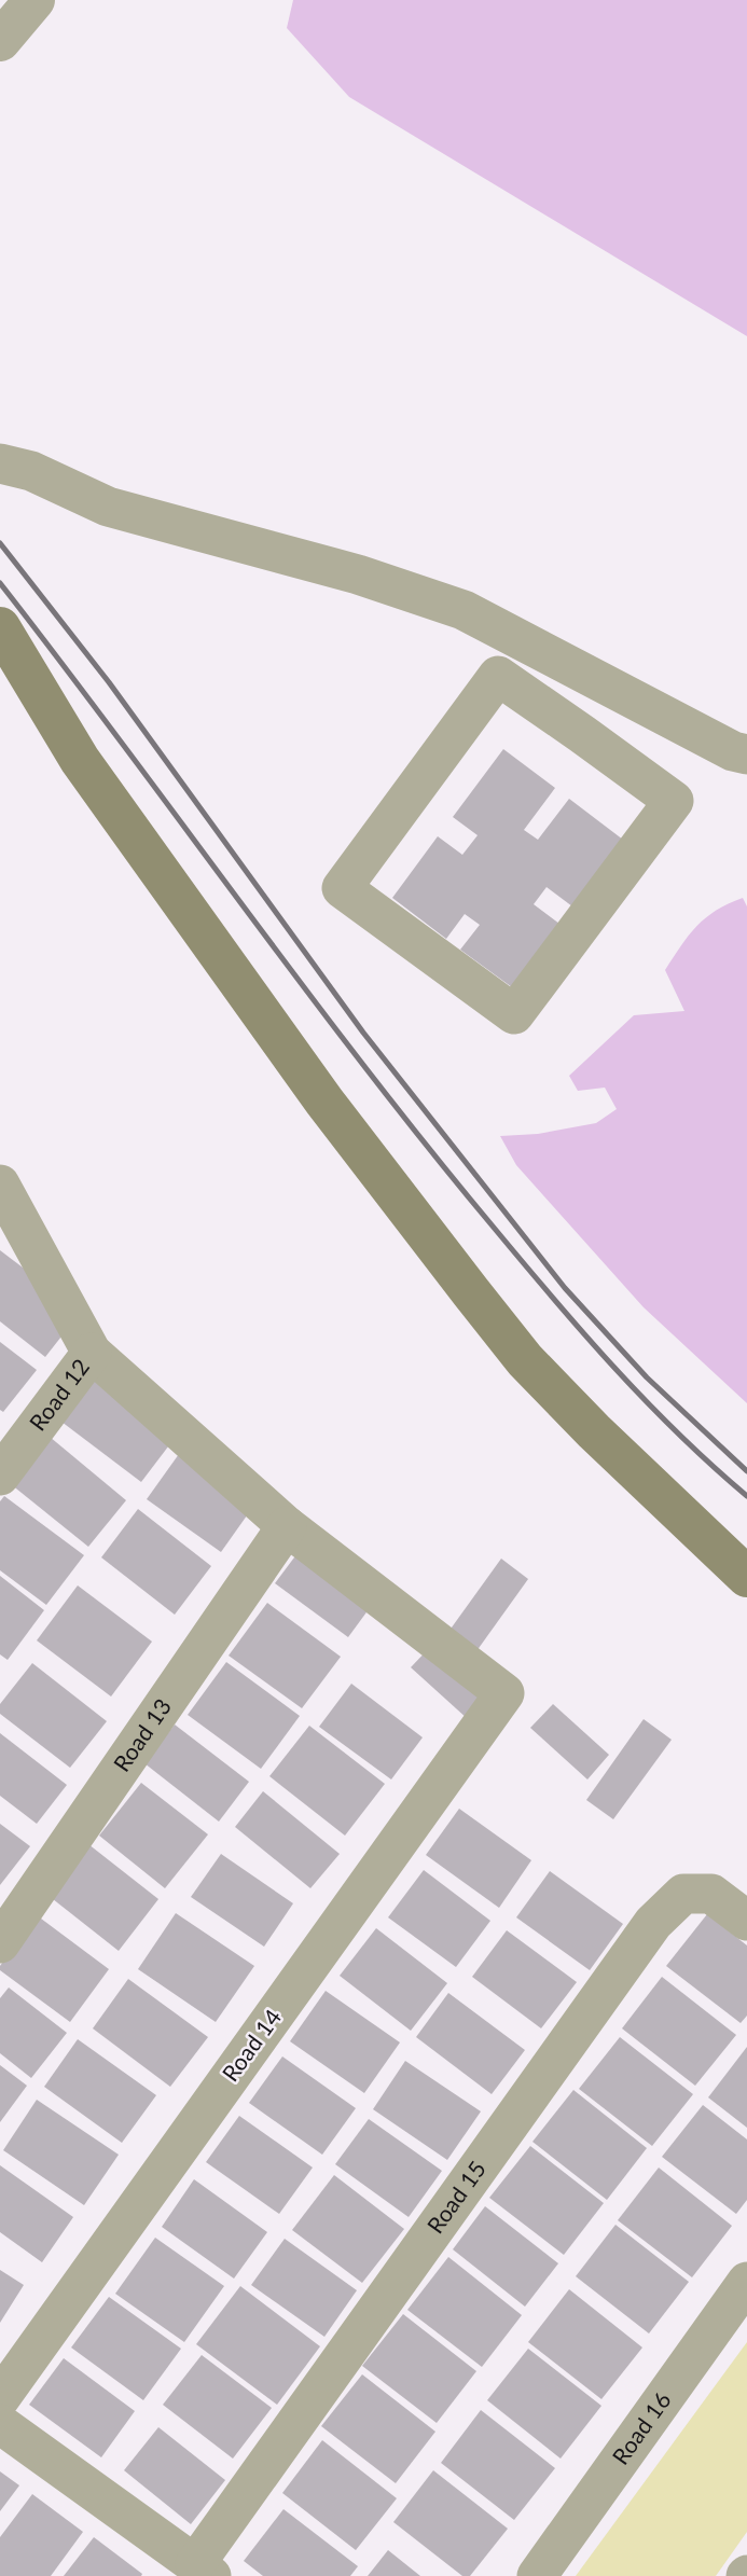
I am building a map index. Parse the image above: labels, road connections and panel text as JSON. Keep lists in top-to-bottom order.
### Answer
{
  "streets": {
    "street": [
      "Road 12",
      "Road 13",
      "Road 14",
      "Road 15",
      "Road 16"
    ]
  },
  "crossings": [
    ["Road 13", "Road 14"]
  ]
}
